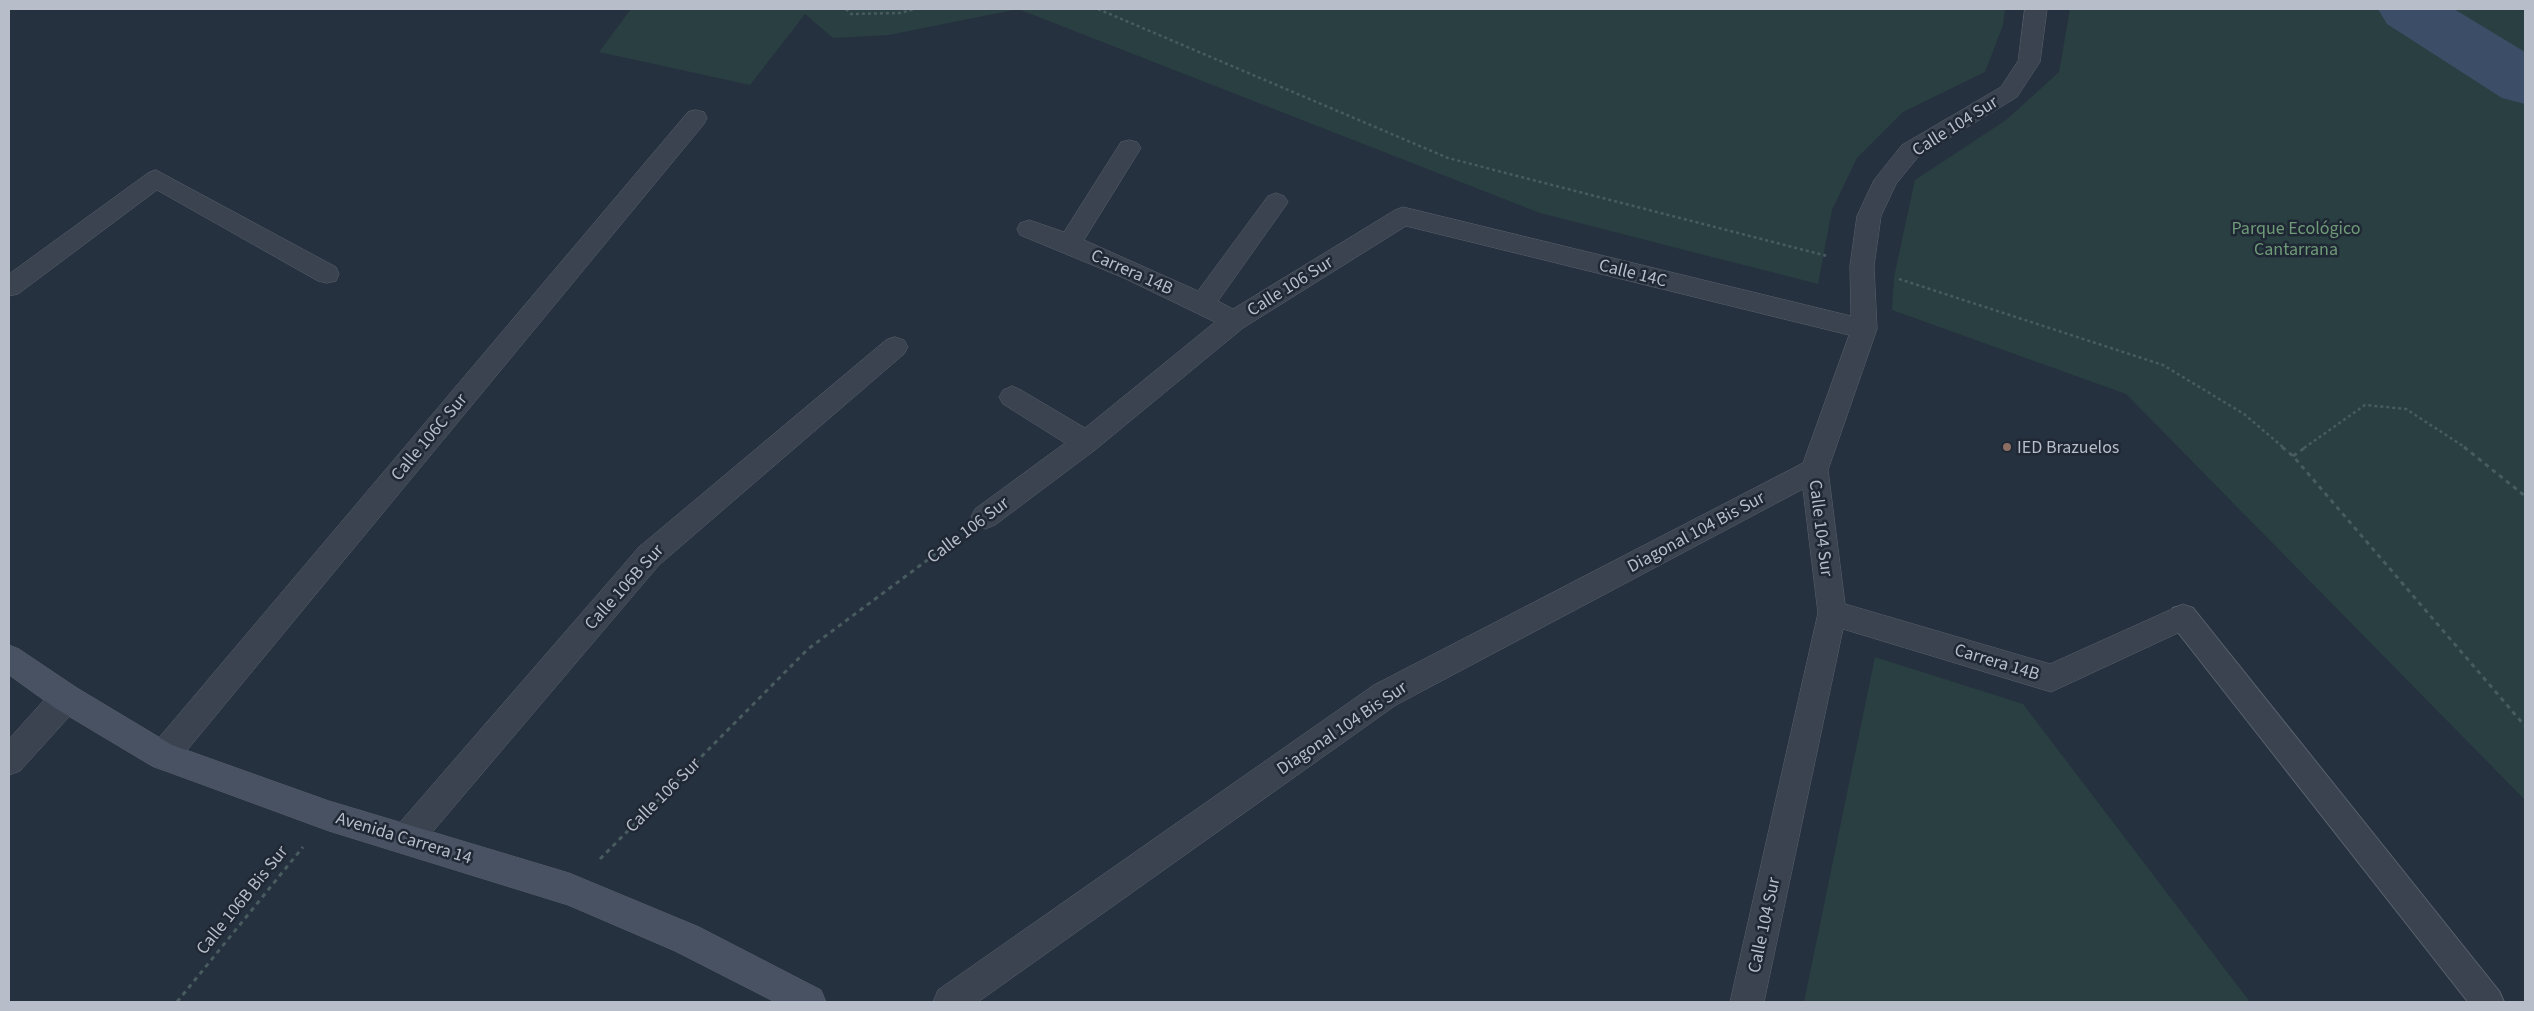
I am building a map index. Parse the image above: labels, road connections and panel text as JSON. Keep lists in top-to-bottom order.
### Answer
{
  "streets": {
    "main road": ["Avenida Carrera 14"],
    "street": [
      "Calle 104 Sur",
      "Carrera 14B",
      "Calle 14C",
      "Calle 106 Sur",
      "Calle 106C Sur",
      "Diagonal 104 Bis Sur",
      "Calle 106B Sur"
    ],
    "path": ["Calle 106B Bis Sur"]
  },
  "crossings": [
    ["Calle 104 Sur", "Carrera 14B"],
    ["Calle 104 Sur", "Calle 14C"],
    ["Calle 104 Sur", "Diagonal 104 Bis Sur"],
    ["Carrera 14B", "Calle 106 Sur"],
    ["Calle 14C", "Calle 106 Sur"],
    ["Calle 106 Sur", "Avenida Carrera 14"],
    ["Calle 106C Sur", "Avenida Carrera 14"],
    ["Calle 106B Sur", "Avenida Carrera 14"],
    ["Avenida Carrera 14", "Calle 106B Bis Sur"]
  ],
  "parks": ["Parque Ecológico Cantarrana"],
  "places": ["IED Brazuelos"]
}
